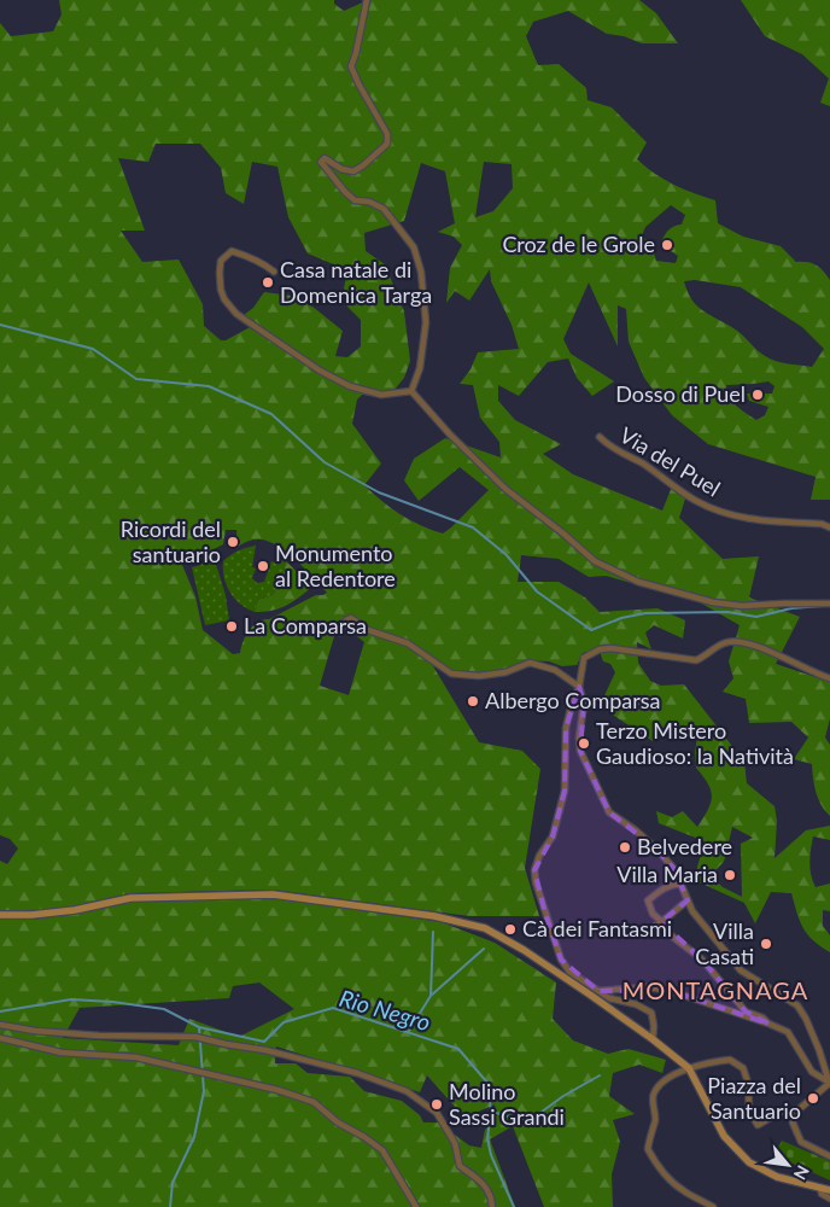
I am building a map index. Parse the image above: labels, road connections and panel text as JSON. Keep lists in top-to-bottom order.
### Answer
{
  "streets": {
    "street": ["Via del Puel"]
  },
  "districts": ["MONTAGNAGA"],
  "water": ["Rio Negro"],
  "places": [
    "Croz de le Grole",
    "Casa natale di Domenica Targa",
    "Dosso di Puel",
    "Ricordi del santuario",
    "Monumento al Redentore",
    "La Comparsa",
    "Albergo Comparsa",
    "Terzo Mistero Gaudioso: la Natività",
    "Belvedere",
    "Villa Maria",
    "Cà dei Fantasmi",
    "Villa Casati",
    "Piazza del Santuario",
    "Molino Sassi Grandi"
  ],
  "north": "bottom right"
}
